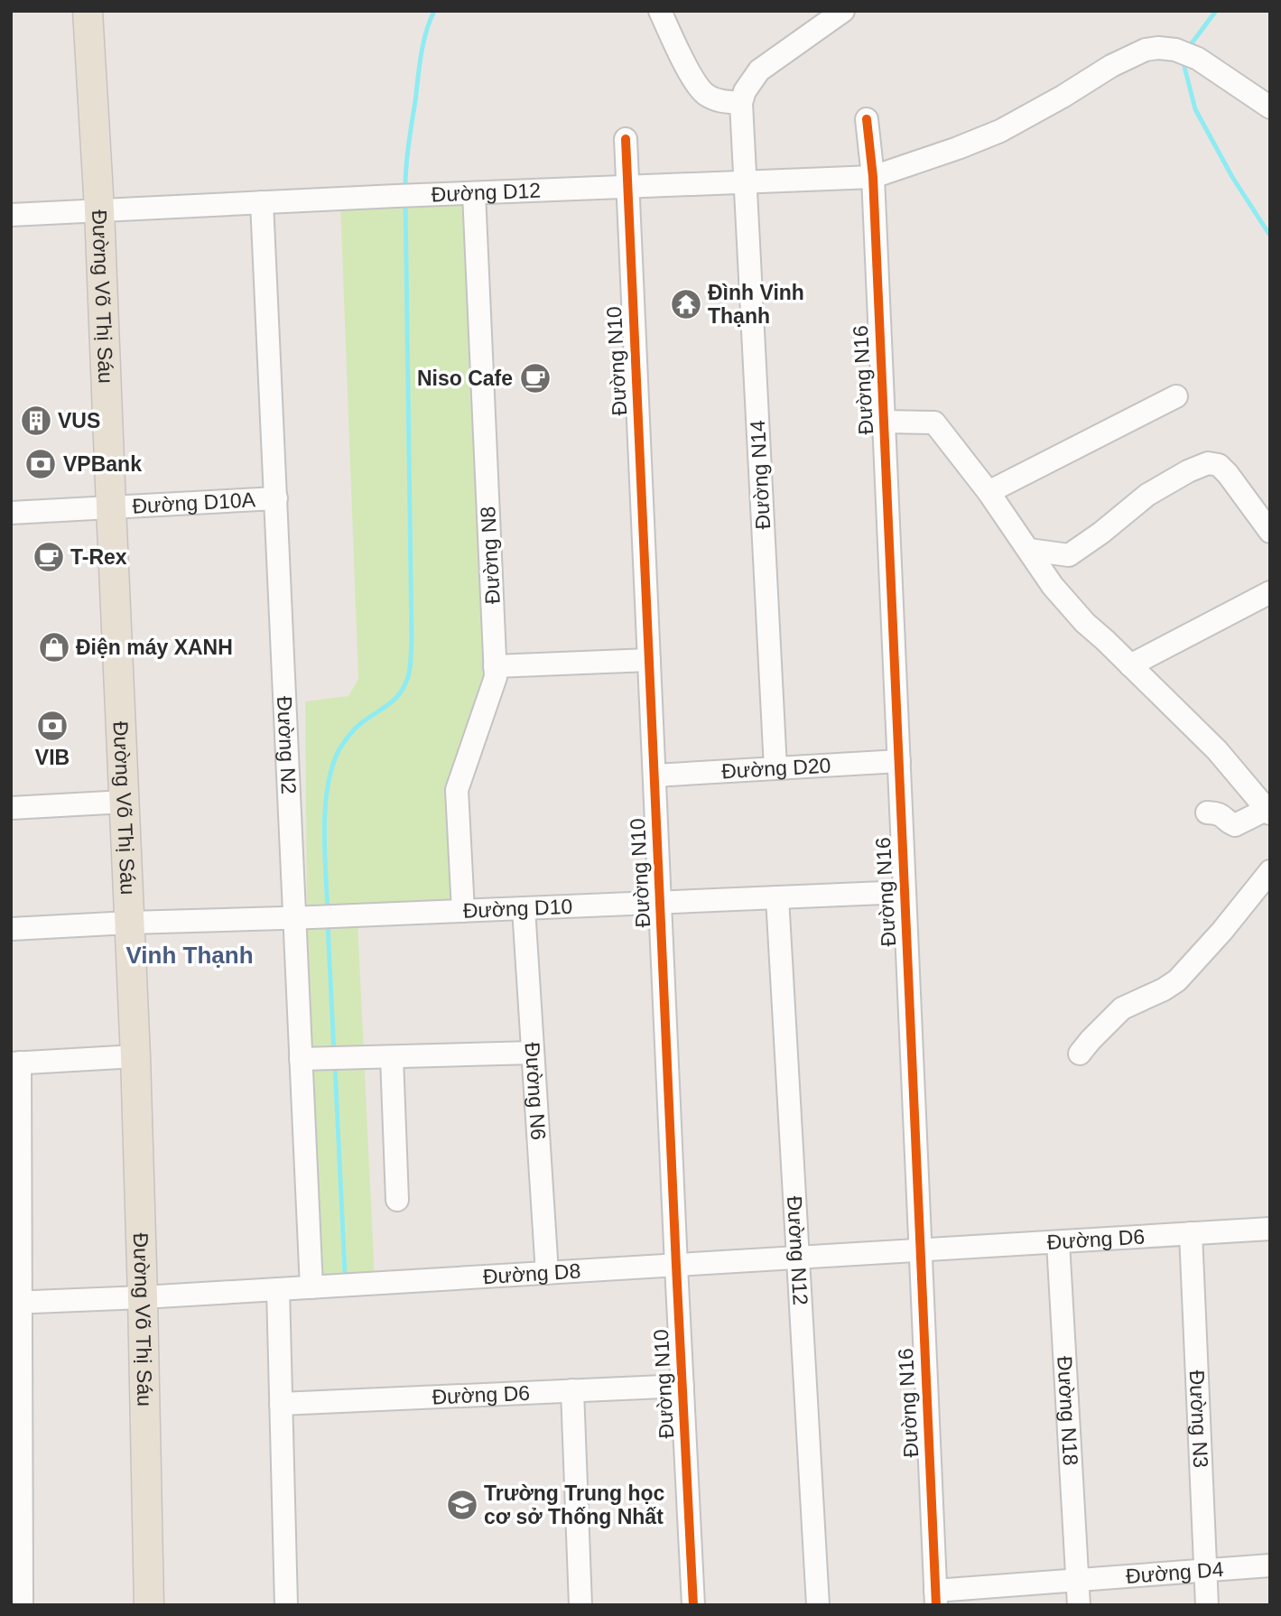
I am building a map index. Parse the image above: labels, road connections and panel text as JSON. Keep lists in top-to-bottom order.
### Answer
{
  "streets": {
    "main road": ["Đường Võ Thị Sáu"],
    "street": [
      "Đường D12",
      "Đường N10",
      "Đường N16",
      "Đường N14",
      "Đường D10A",
      "Đường N8",
      "Đường N2",
      "Đường D20",
      "Đường D10",
      "Đường N6",
      "Đường D6",
      "Đường N12",
      "Đường D8",
      "Đường N18",
      "Đường N3",
      "Đường D4"
    ]
  },
  "crossings": [
    ["Đường D12", "Đường Võ Thị Sáu"],
    ["Đường D12", "Đường N10"],
    ["Đường D12", "Đường N16"],
    ["Đường D12", "Đường N14"],
    ["Đường D12", "Đường N8"],
    ["Đường D12", "Đường N2"],
    ["Đường Võ Thị Sáu", "Đường D10A"],
    ["Đường Võ Thị Sáu", "Đường D10"],
    ["Đường Võ Thị Sáu", "Đường D8"],
    ["Đường N10", "Đường D20"],
    ["Đường N10", "Đường D10"],
    ["Đường N10", "Đường D6"],
    ["Đường N10", "Đường D8"],
    ["Đường N16", "Đường D20"],
    ["Đường N16", "Đường D10"],
    ["Đường N16", "Đường D6"],
    ["Đường N16", "Đường D8"],
    ["Đường N16", "Đường D4"],
    ["Đường N14", "Đường D20"],
    ["Đường D10A", "Đường N2"],
    ["Đường N8", "Đường D10"],
    ["Đường N2", "Đường D10"],
    ["Đường N2", "Đường D8"],
    ["Đường D10", "Đường N6"],
    ["Đường D10", "Đường N12"],
    ["Đường N6", "Đường D8"],
    ["Đường D6", "Đường D8"],
    ["Đường D6", "Đường N18"],
    ["Đường D6", "Đường N3"],
    ["Đường N12", "Đường D8"],
    ["Đường N18", "Đường D4"],
    ["Đường N3", "Đường D4"]
  ],
  "districts": ["Vinh Thạnh"],
  "places": {
    "temple": ["Đình Vinh Thạnh"],
    "cafe": ["Niso Cafe", "T-Rex"],
    "building": ["VUS"],
    "bank": ["VPBank", "VIB"],
    "shop": ["Điện máy XANH"],
    "school or university": ["Trường Trung học cơ sở Thống Nhất"]
  }
}
